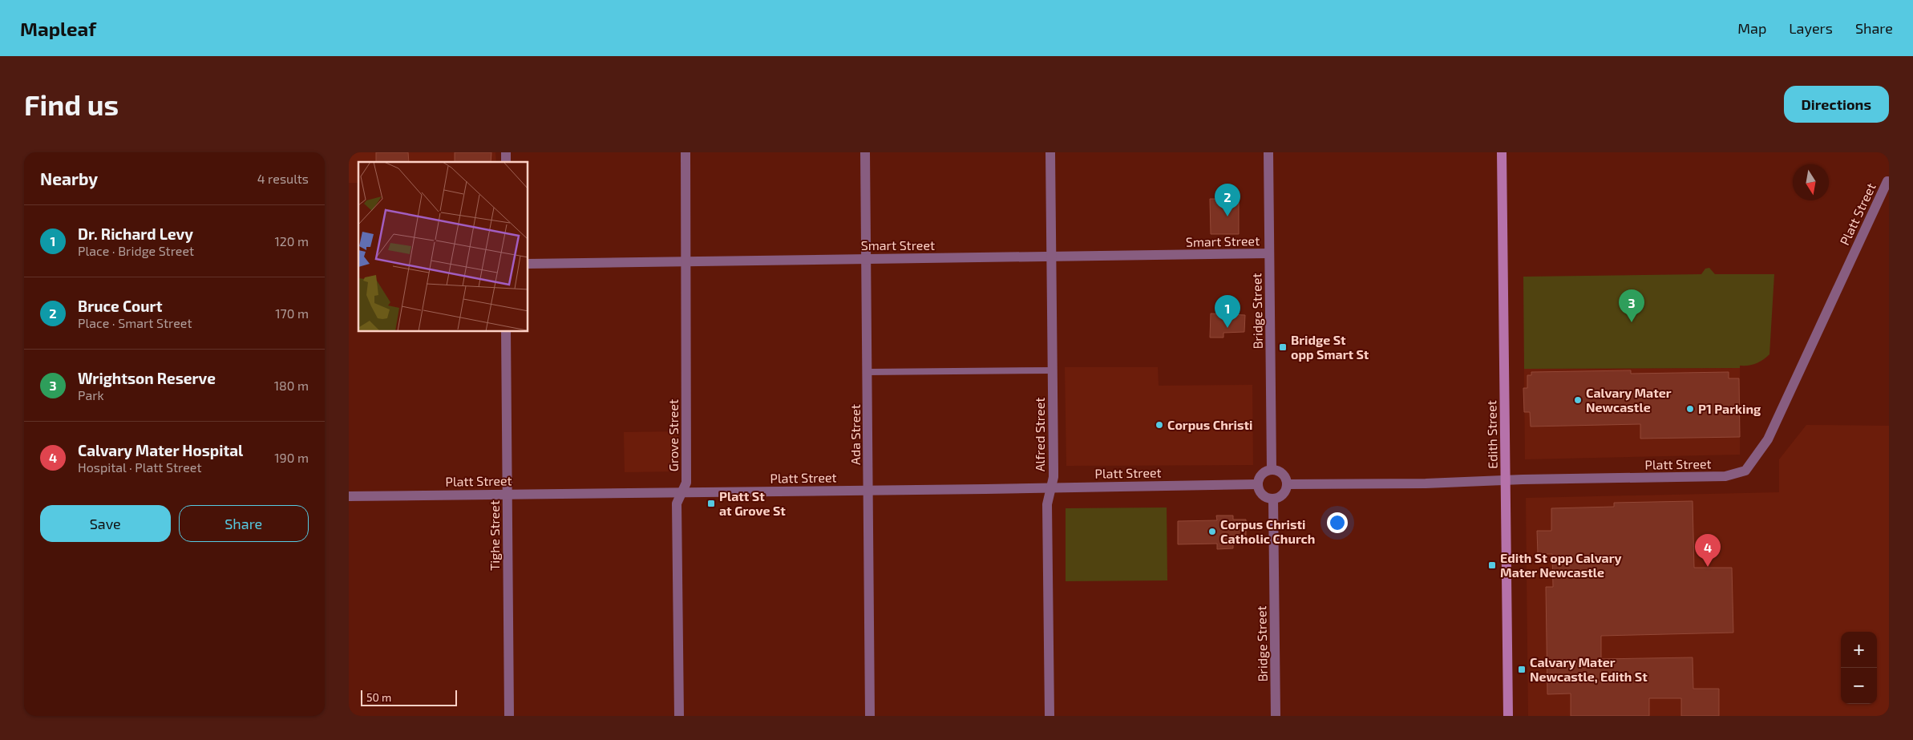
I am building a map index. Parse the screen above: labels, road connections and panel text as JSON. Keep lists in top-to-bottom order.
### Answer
{
  "streets": {
    "main road": ["Edith Street"],
    "street": [
      "Platt Street",
      "Smart Street",
      "Bridge Street",
      "Ada Street",
      "Alfred Street",
      "Grove Street",
      "Tighe Street"
    ]
  },
  "crossings": [
    ["Platt Street", "Bridge Street"],
    ["Platt Street", "Ada Street"],
    ["Platt Street", "Alfred Street"],
    ["Platt Street", "Edith Street"],
    ["Platt Street", "Grove Street"],
    ["Platt Street", "Tighe Street"],
    ["Smart Street", "Bridge Street"],
    ["Smart Street", "Ada Street"],
    ["Smart Street", "Alfred Street"],
    ["Smart Street", "Grove Street"]
  ],
  "places": {
    "transit": [
      "Bridge St opp Smart St",
      "Platt St at Grove St",
      "Edith St opp Calvary Mater Newcastle",
      "Calvary Mater Newcastle, Edith St"
    ],
    "other": [
      "Calvary Mater Newcastle",
      "P1 Parking",
      "Corpus Christi",
      "Corpus Christi Catholic Church"
    ]
  },
  "scale_bar": "50 m",
  "north": "bottom",
  "page": {
    "header": "Mapleaf",
    "nav": ["Map", "Layers", "Share"],
    "buttons": [
      "Directions",
      ["Save", "Share"]
    ],
    "title": "Find us",
    "heading": ["Nearby", "4 results"],
    "pins": [
      "2",
      "3",
      "1",
      "4"
    ],
    "list": [
      {
        "mark": "1",
        "name": "Dr. Richard Levy",
        "note": "Place · Bridge Street",
        "value": "120 m"
      },
      {
        "mark": "2",
        "name": "Bruce Court",
        "note": "Place · Smart Street",
        "value": "170 m"
      },
      {
        "mark": "3",
        "name": "Wrightson Reserve",
        "note": "Park",
        "value": "180 m"
      },
      {
        "mark": "4",
        "name": "Calvary Mater Hospital",
        "note": "Hospital · Platt Street",
        "value": "190 m"
      }
    ],
    "map_buttons": ["+", "−"],
    "scale": "50 m"
  }
}
